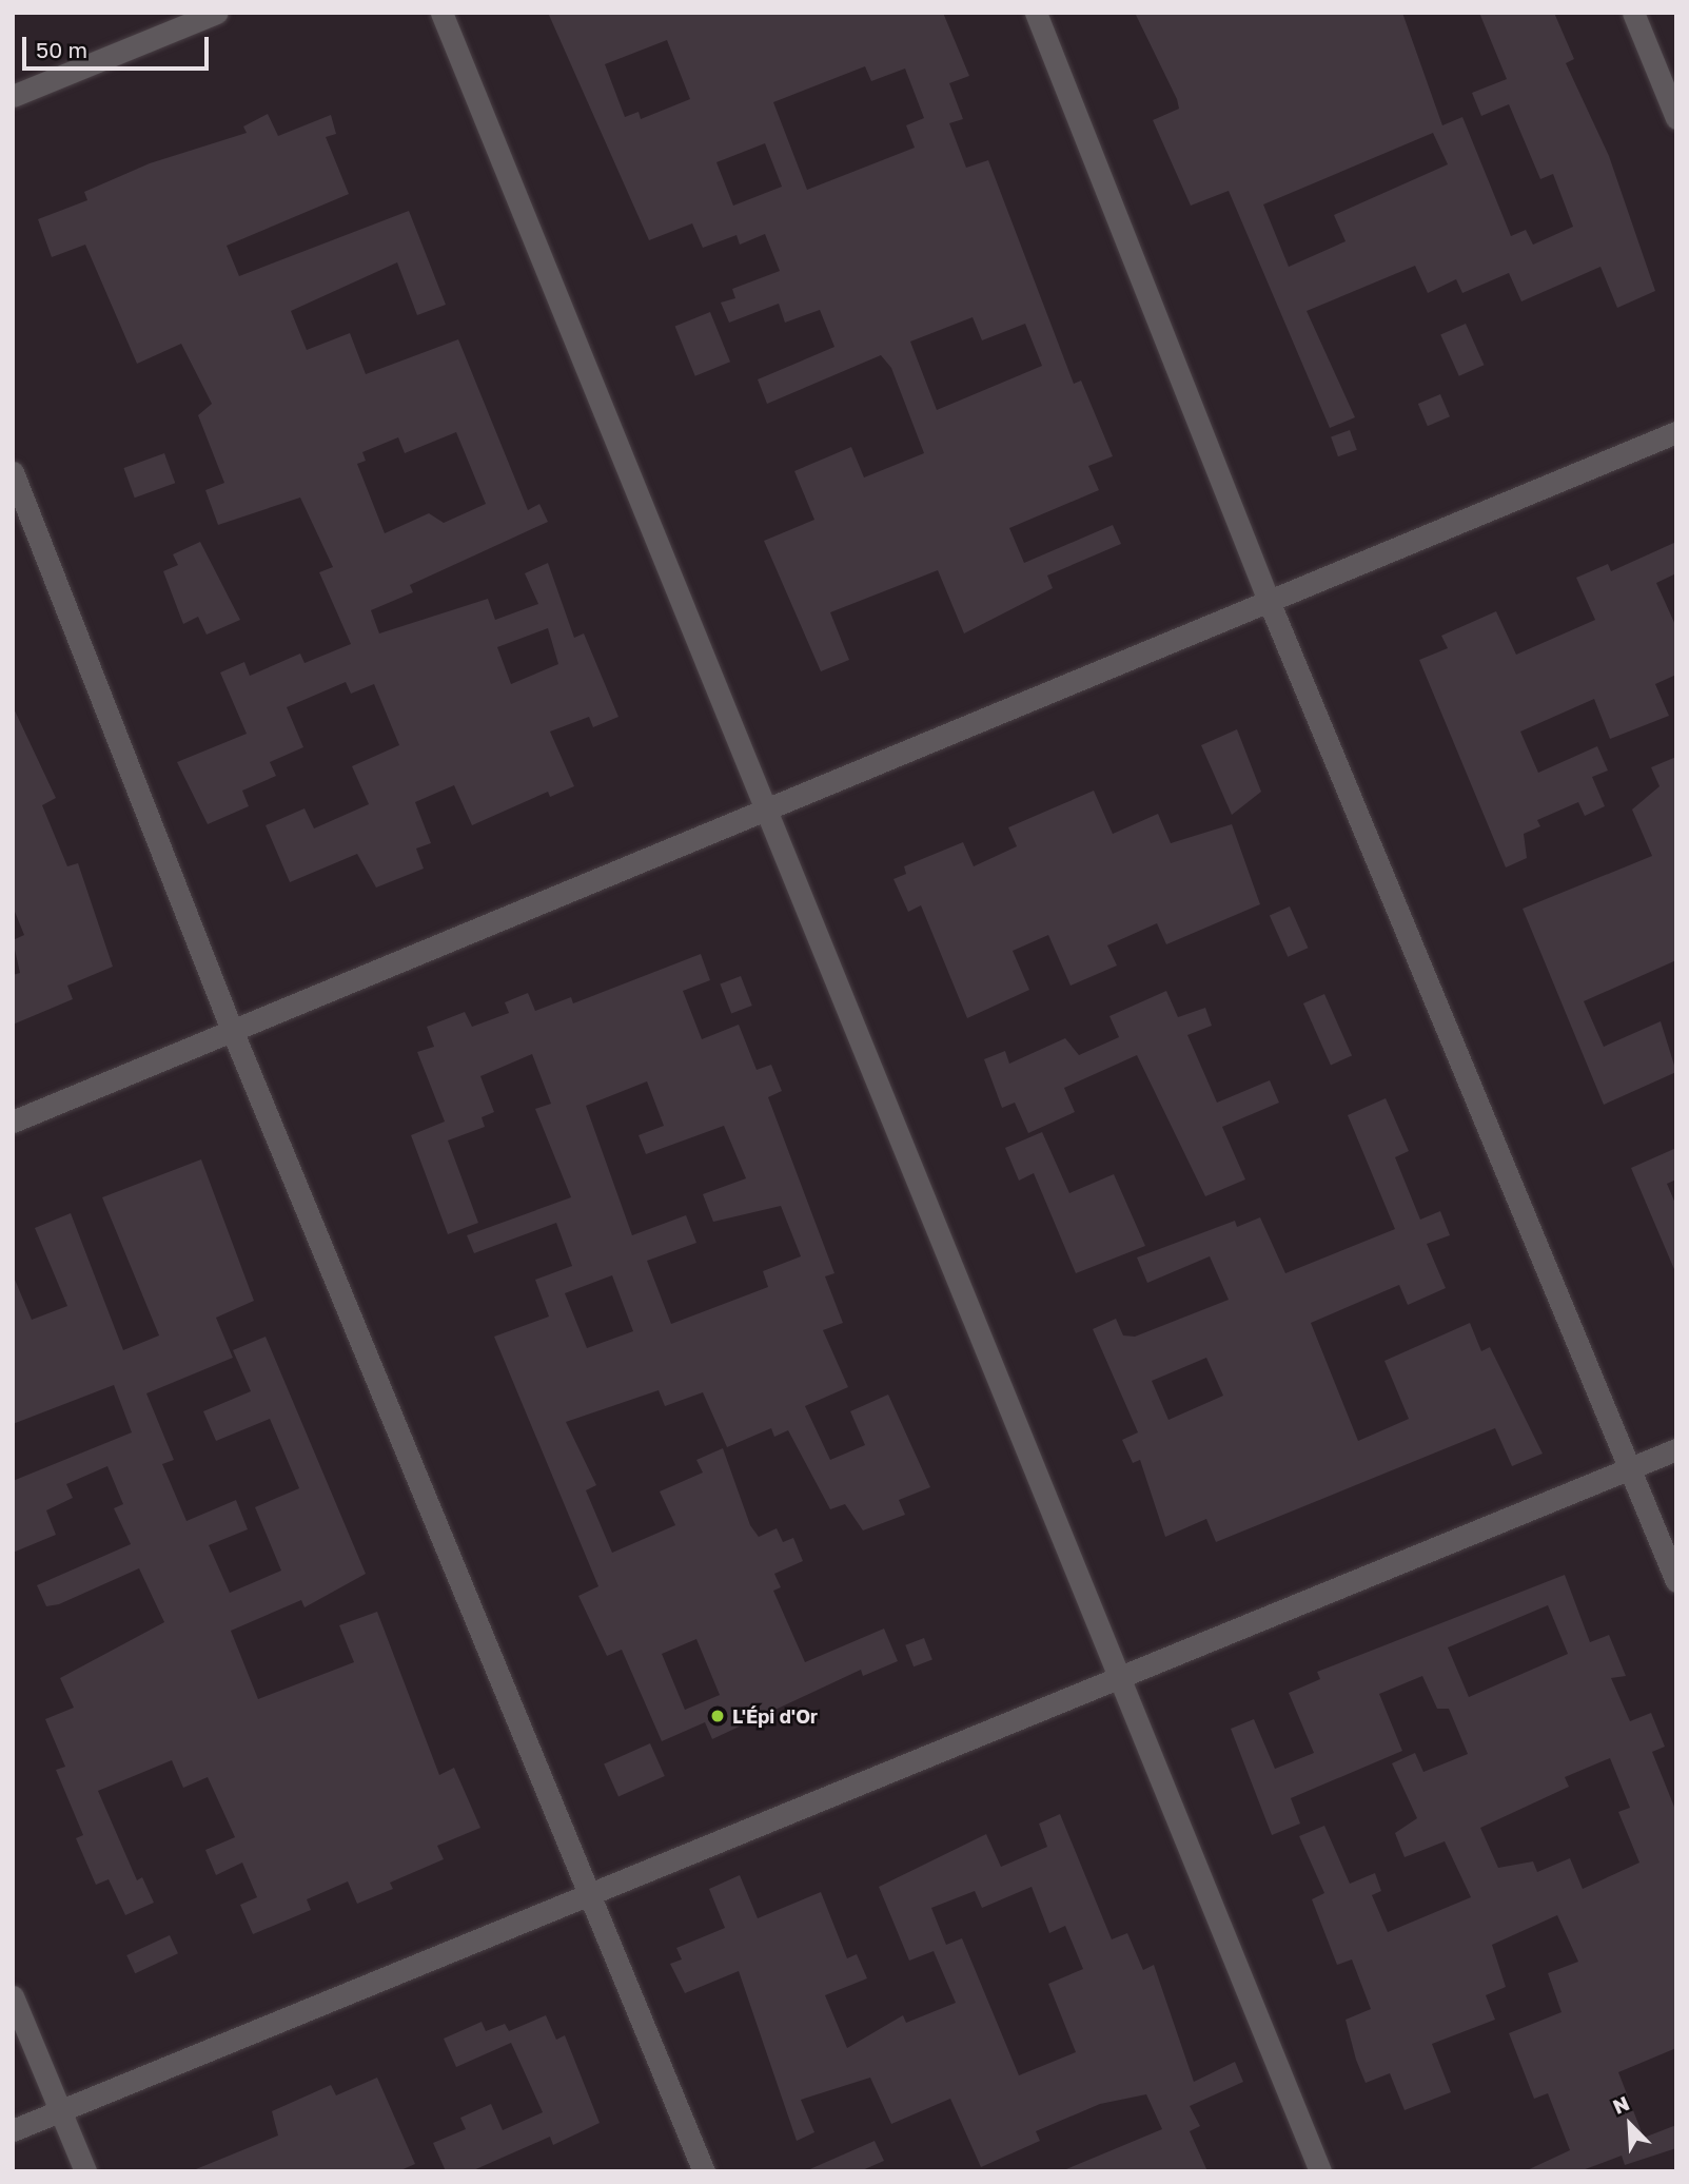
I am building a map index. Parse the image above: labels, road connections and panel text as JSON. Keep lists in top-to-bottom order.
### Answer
{
  "places": ["L'Épi d'Or"],
  "scale_bar": "50 m",
  "north": "top left"
}
